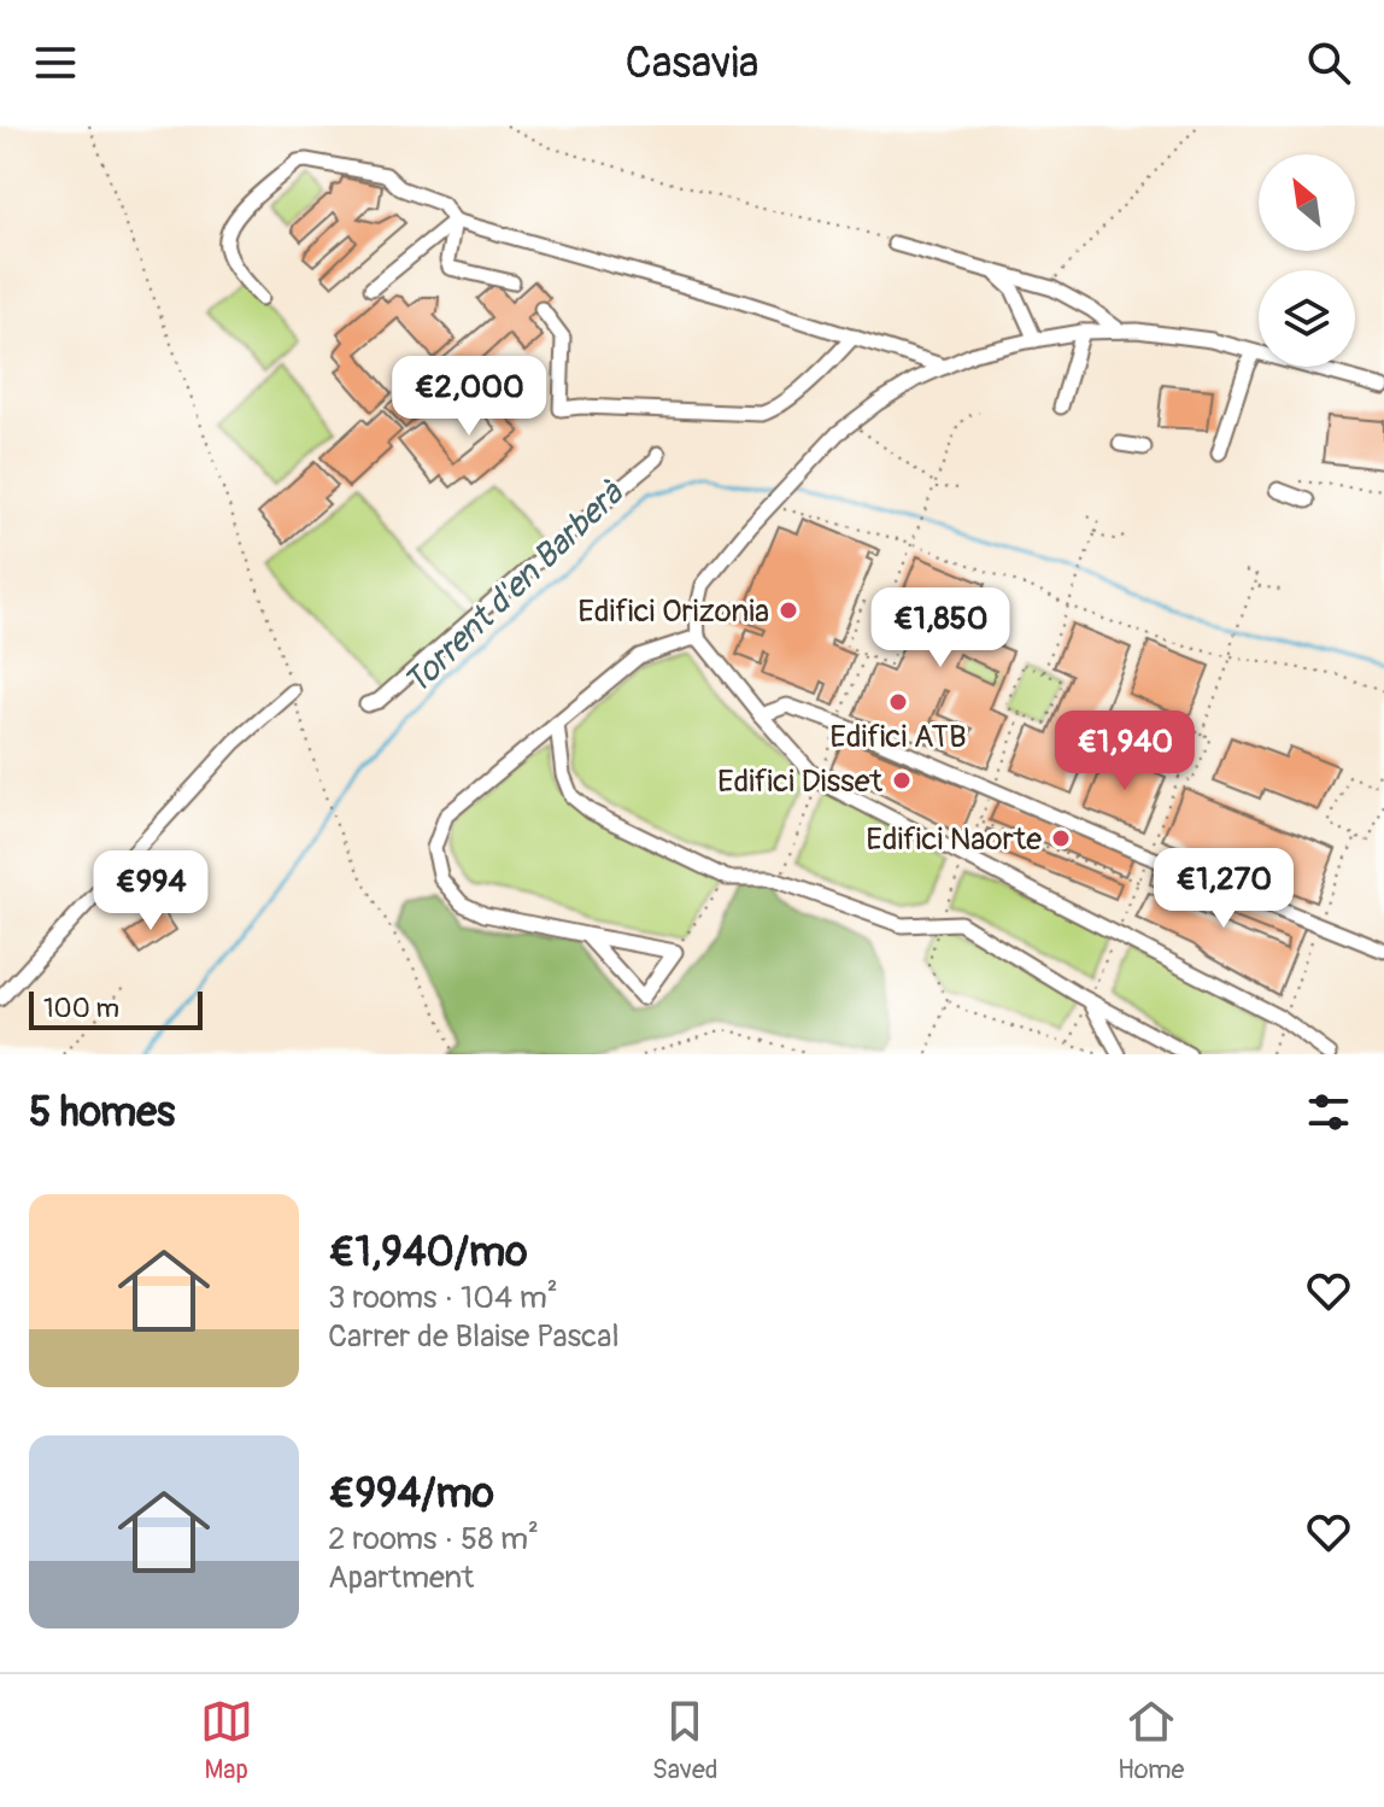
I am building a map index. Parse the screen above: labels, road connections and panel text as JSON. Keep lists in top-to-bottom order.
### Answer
{
  "water": ["Torrent d'en Barberà"],
  "places": [
    "Edifici Orizonia",
    "Edifici ATB",
    "Edifici Disset",
    "Edifici Naorte"
  ],
  "scale_bar": "100 m",
  "north": "top left",
  "page": {
    "header": "Casavia",
    "price": [
      "€2,000",
      "€1,850",
      "€1,940",
      "€1,270",
      "€994"
    ],
    "scale": "100 m",
    "heading": "5 homes",
    "list": [
      {
        "name": "€1,940/mo",
        "note": "3 rooms · 104 m² · Carrer de Blaise Pascal"
      },
      {
        "name": "€994/mo",
        "note": "2 rooms · 58 m² · Apartment"
      }
    ],
    "tabs": ["Map", "Saved", "Home"]
  }
}
